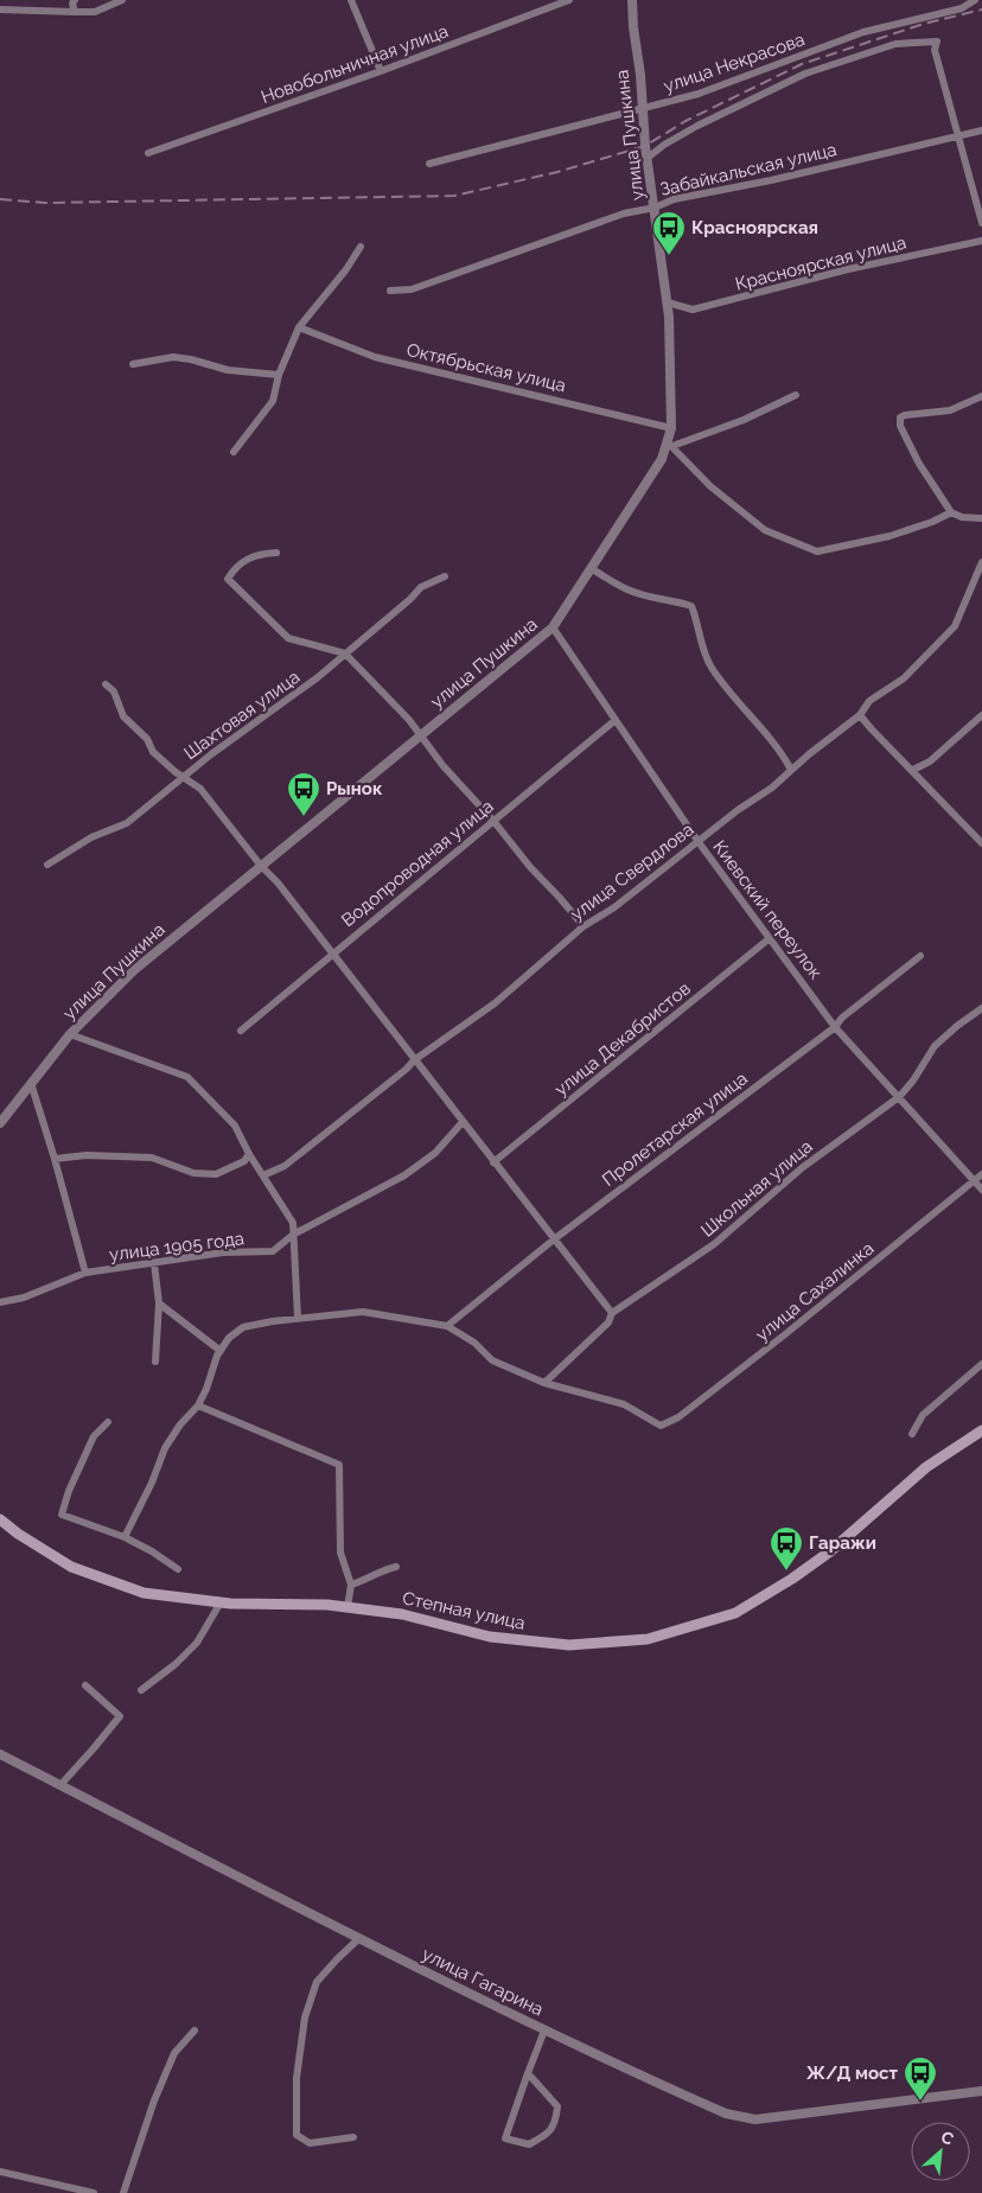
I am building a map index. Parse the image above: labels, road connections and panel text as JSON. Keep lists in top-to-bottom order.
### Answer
{
  "streets": {
    "main road": ["Степная улица"],
    "street": [
      "улица Некрасова",
      "Новобольничная улица",
      "улица Пушкина",
      "Забайкальская улица",
      "Красноярская улица",
      "Октябрьская улица",
      "Шахтовая улица",
      "Водопроводная улица",
      "улица Свердлова",
      "Киевский переулок",
      "улица Декабристов",
      "Пролетарская улица",
      "Школьная улица",
      "улица 1905 года",
      "улица Сахалинка",
      "улица Гагарина"
    ]
  },
  "crossings": [
    ["улица Некрасова", "улица Пушкина"],
    ["улица Пушкина", "Забайкальская улица"],
    ["улица Пушкина", "Красноярская улица"],
    ["улица Пушкина", "Октябрьская улица"],
    ["улица Пушкина", "Киевский переулок"],
    ["Водопроводная улица", "Киевский переулок"],
    ["улица Свердлова", "Киевский переулок"],
    ["Киевский переулок", "улица Декабристов"],
    ["Киевский переулок", "Пролетарская улица"],
    ["Киевский переулок", "Школьная улица"],
    ["Киевский переулок", "улица Сахалинка"],
    ["Школьная улица", "улица Сахалинка"]
  ],
  "places": {
    "bus stop": [
      "Красноярская",
      "Рынок",
      "Гаражи",
      "Ж/Д мост"
    ]
  },
  "north": "top right"
}
